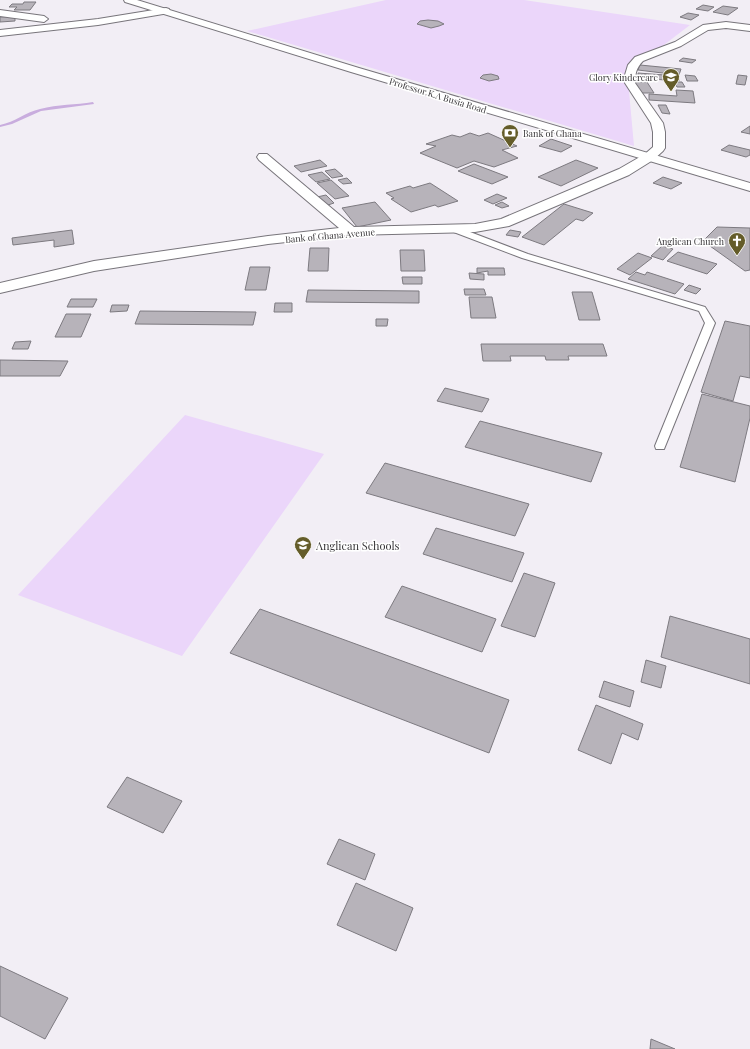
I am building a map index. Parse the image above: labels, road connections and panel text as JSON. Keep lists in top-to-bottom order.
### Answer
{
  "streets": {
    "street": ["Professor K.A Busia Road", "Bank of Ghana Avenue"]
  },
  "crossings": [
    ["Professor K.A Busia Road", "Bank of Ghana Avenue"]
  ],
  "places": {
    "school or university": ["Glory Kindercare", "Anglican Schools"],
    "bank": ["Bank of Ghana"],
    "church": ["Anglican Church"]
  }
}
